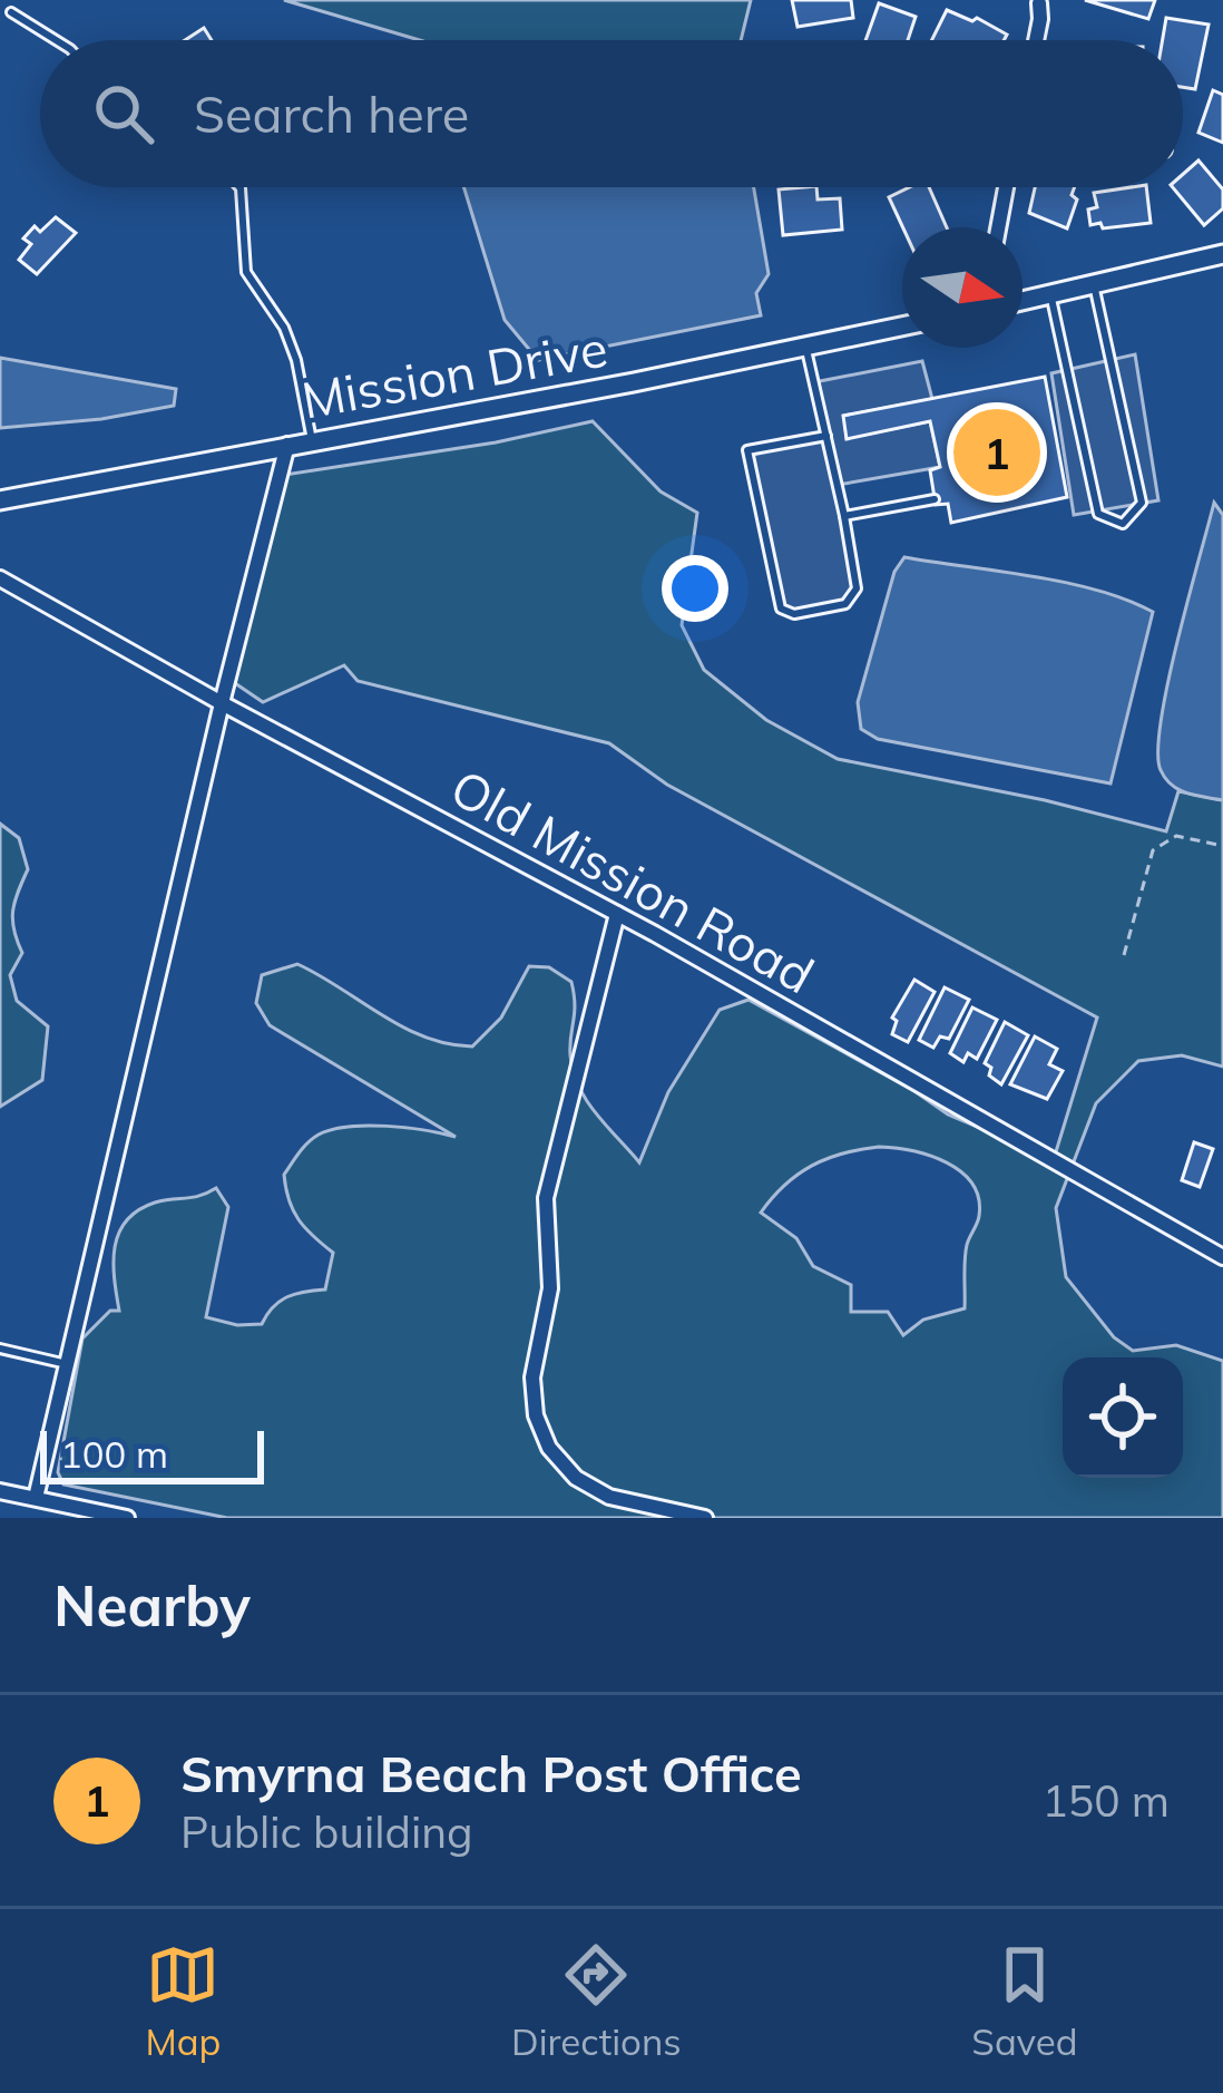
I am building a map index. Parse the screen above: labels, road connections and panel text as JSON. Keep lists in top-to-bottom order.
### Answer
{
  "streets": {
    "street": ["Mission Drive", "Old Mission Road"]
  },
  "scale_bar": "100 m",
  "north": "right",
  "page": {
    "search": "Search here",
    "pins": "1",
    "scale": "100 m",
    "heading": "Nearby",
    "list": [
      {
        "mark": "1",
        "name": "Smyrna Beach Post Office",
        "note": "Public building",
        "value": "150 m"
      }
    ],
    "nav": ["Map", "Directions", "Saved"]
  }
}
